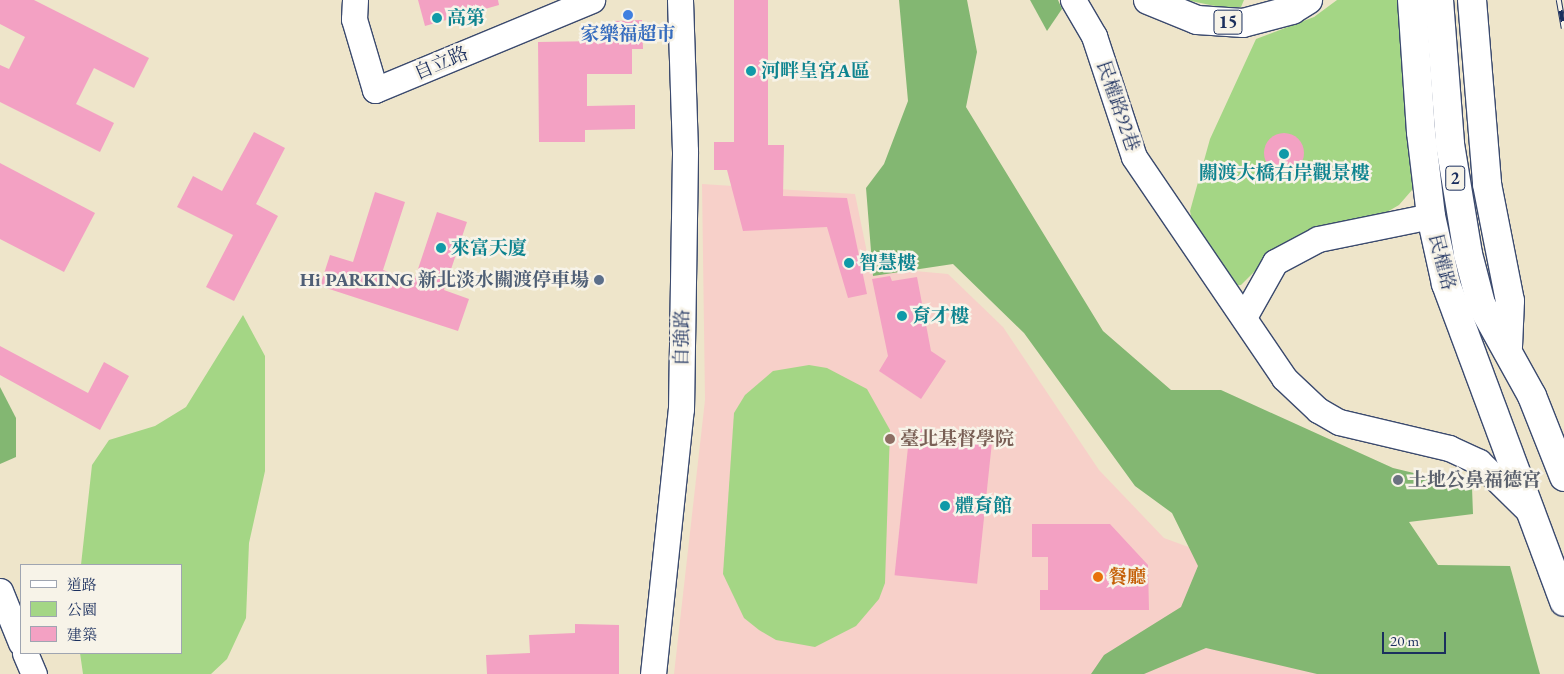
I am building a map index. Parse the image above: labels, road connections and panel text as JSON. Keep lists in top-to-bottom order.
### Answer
{
  "streets": {
    "main road": ["15", "2", "民權路"],
    "street": ["自立路", "民權路92巷", "自強路"]
  },
  "crossings": [
    ["民權路92巷", "民權路"]
  ],
  "places": [
    "家樂福超市",
    "高第",
    "河畔皇宮A區",
    "關渡大橋右岸觀景樓",
    "來富天廈",
    "智慧樓",
    "Hi PARKING 新北淡水關渡停車場",
    "育才樓",
    "臺北基督學院",
    "土地公鼻福德宮",
    "體育館",
    "餐廳"
  ],
  "legend": ["道路", "公園", "建築"],
  "scale_bar": "20 m"
}
